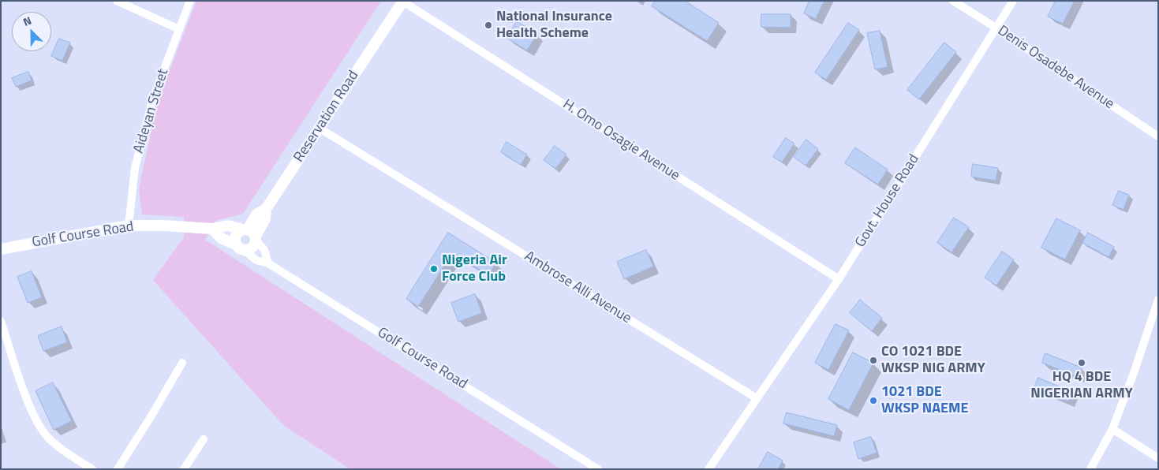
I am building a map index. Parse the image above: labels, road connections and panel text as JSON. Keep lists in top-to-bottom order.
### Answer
{
  "streets": {
    "street": [
      "Denis Osadebe Avenue",
      "Aideyan Street",
      "Reservation Road",
      "H. Omo Osagie Avenue",
      "Govt. House Road",
      "Golf Course Road",
      "Ambrose Alli Avenue"
    ]
  },
  "crossings": [
    ["Denis Osadebe Avenue", "Govt. House Road"],
    ["Aideyan Street", "Golf Course Road"],
    ["Reservation Road", "H. Omo Osagie Avenue"],
    ["Reservation Road", "Ambrose Alli Avenue"],
    ["H. Omo Osagie Avenue", "Govt. House Road"],
    ["Govt. House Road", "Ambrose Alli Avenue"]
  ],
  "places": [
    "National Insurance Health Scheme",
    "Nigeria Air Force Club",
    "CO 1021 BDE WKSP NIG ARMY",
    "HQ 4 BDE NIGERIAN ARMY",
    "1021 BDE WKSP NAEME"
  ],
  "north": "top left"
}
